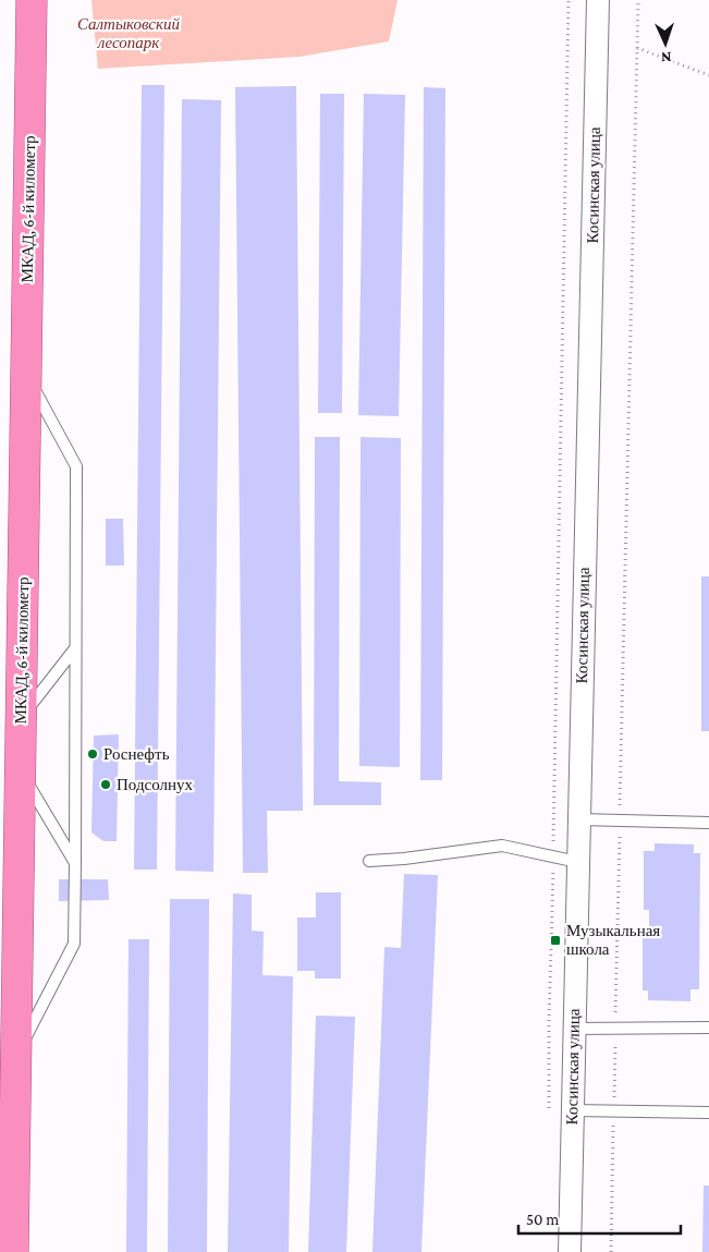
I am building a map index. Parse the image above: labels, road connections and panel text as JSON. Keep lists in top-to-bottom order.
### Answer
{
  "streets": {
    "highway": ["МКАД, 6-й километр"],
    "street": ["Косинская улица"]
  },
  "parks": ["Салтыковский лесопарк"],
  "places": {
    "other": ["Роснефть", "Подсолнух"],
    "transit": ["Музыкальная школа"]
  },
  "scale_bar": "50 m",
  "north": "bottom"
}
